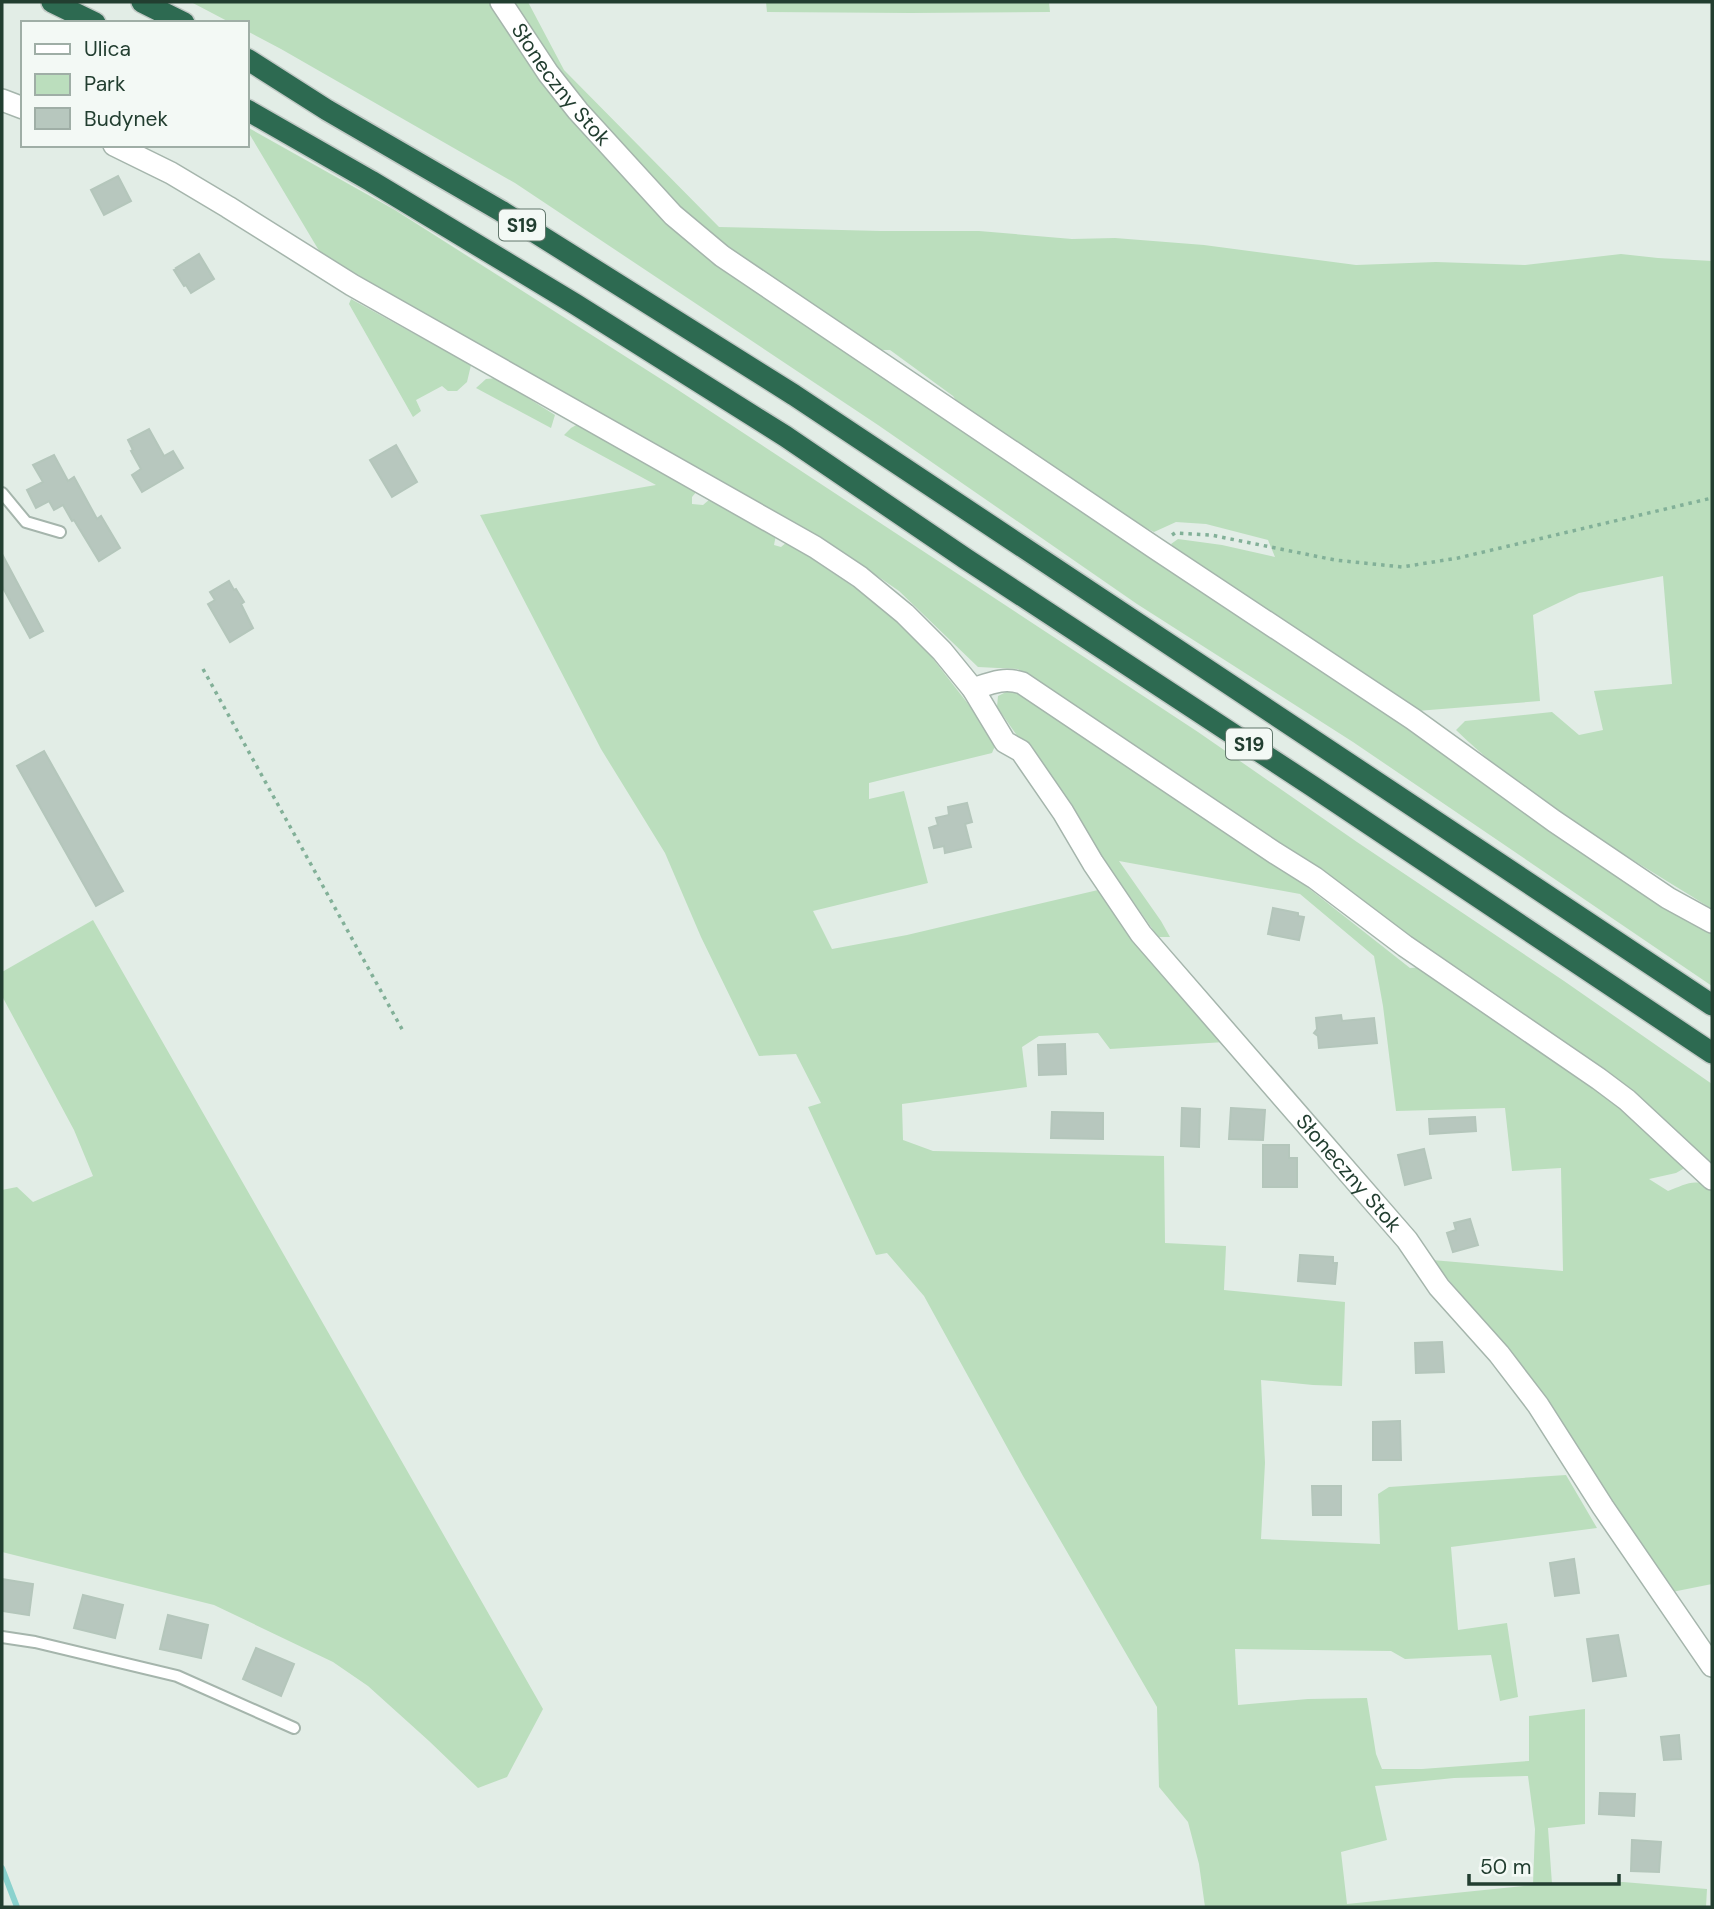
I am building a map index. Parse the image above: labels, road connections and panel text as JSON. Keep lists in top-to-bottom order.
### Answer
{
  "streets": {
    "highway": ["S19"],
    "street": ["Słoneczny Stok"]
  },
  "legend": ["Ulica", "Park", "Budynek"],
  "scale_bar": "50 m"
}
